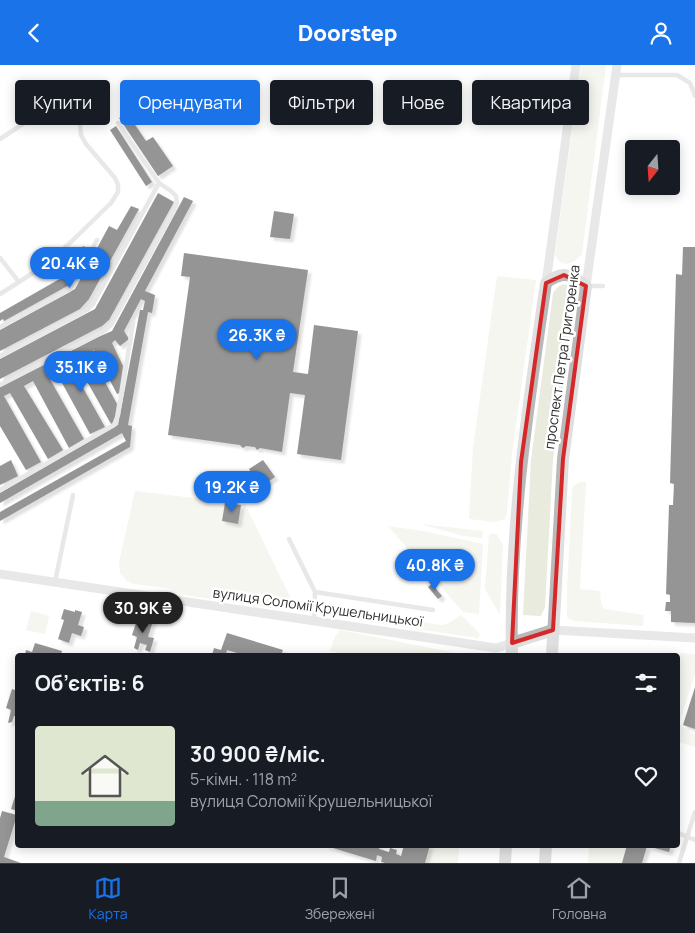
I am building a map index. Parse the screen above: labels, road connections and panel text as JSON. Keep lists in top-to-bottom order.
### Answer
{
  "streets": {
    "street": ["проспект Петра Григоренка", "вулиця Соломії Крушельницької"]
  },
  "crossings": [
    ["проспект Петра Григоренка", "вулиця Соломії Крушельницької"]
  ],
  "north": "bottom",
  "page": {
    "header": "Doorstep",
    "chip": [
      "Купити",
      "Орендувати",
      "Фільтри",
      "Нове",
      "Квартира"
    ],
    "price": [
      "20.4K ₴",
      "26.3K ₴",
      "35.1K ₴",
      "19.2K ₴",
      "40.8K ₴",
      "30.9K ₴"
    ],
    "heading": "Об’єктів: 6",
    "list": [
      {
        "name": "30 900 ₴/міс.",
        "note": "5-кімн. · 118 m² · вулиця Соломії Крушельницької"
      }
    ],
    "tabs": ["Карта", "Збережені", "Головна"]
  }
}
